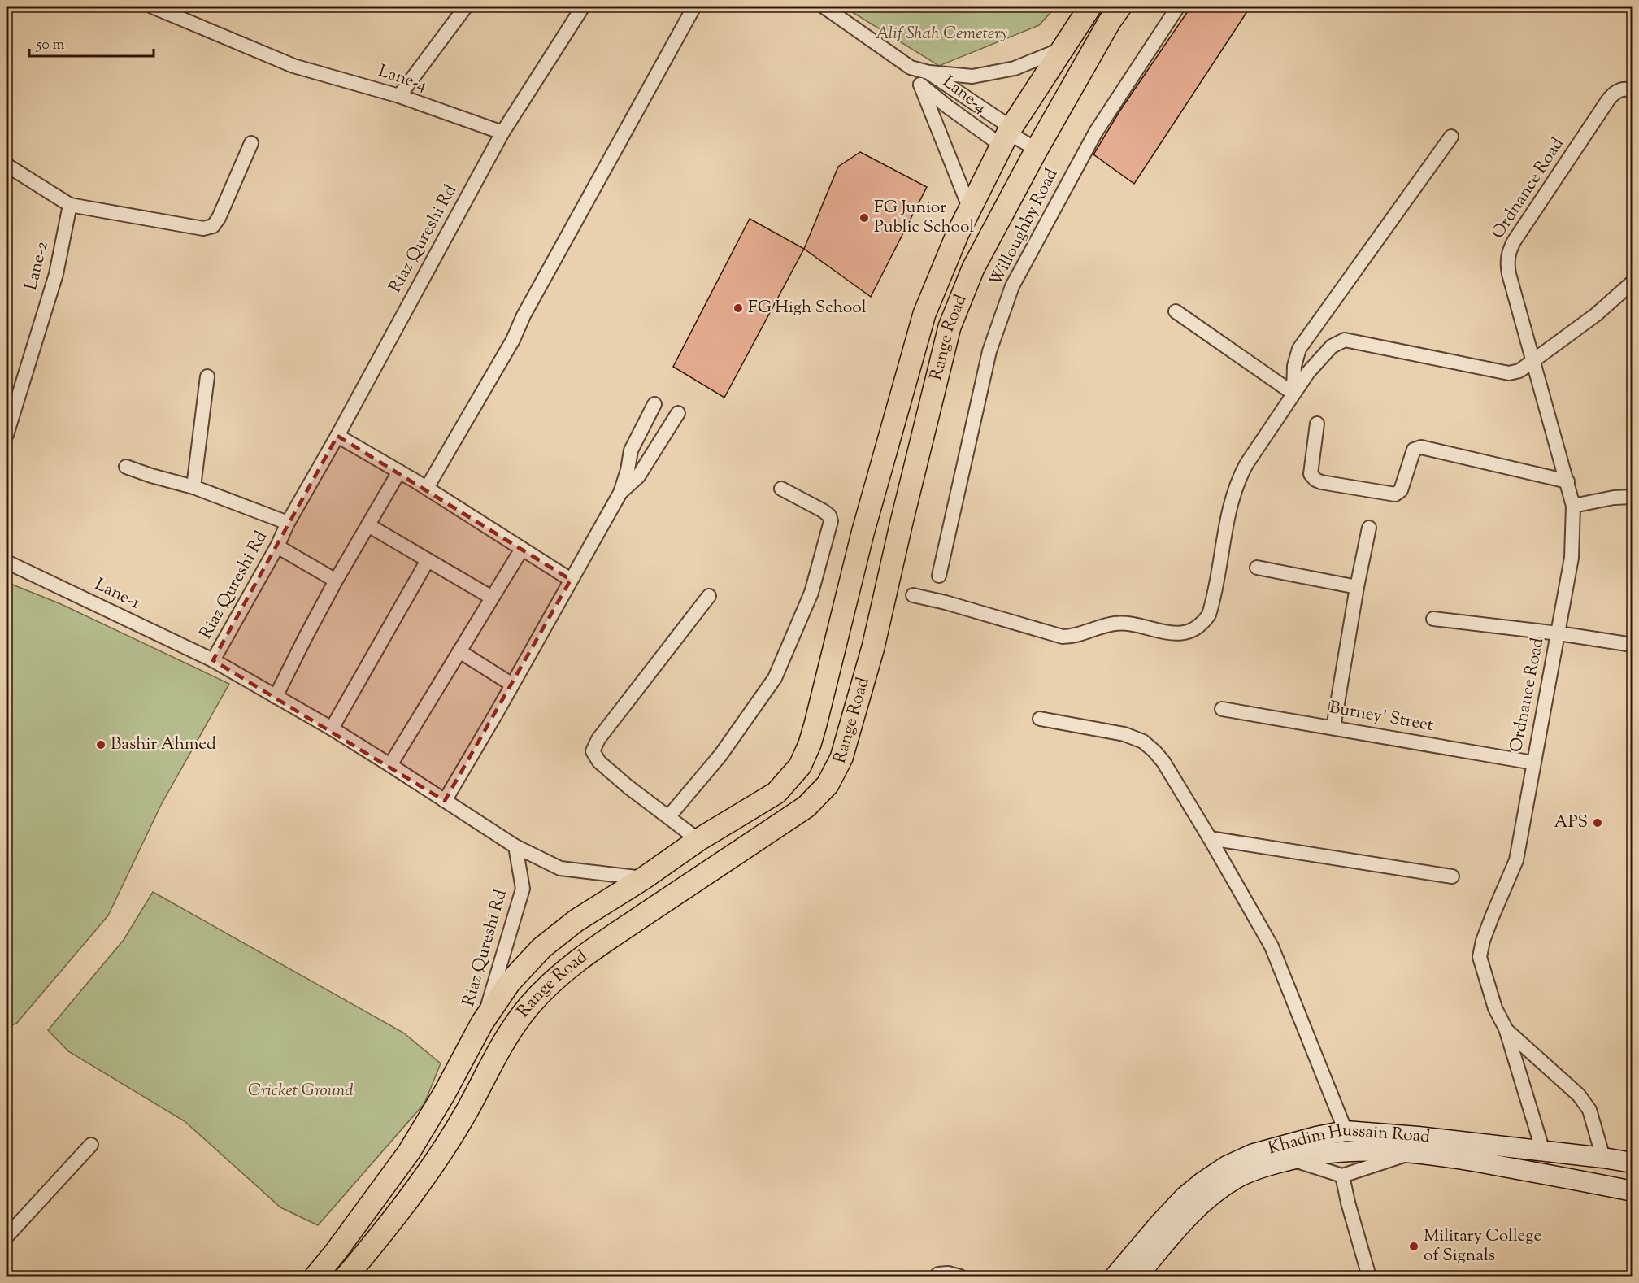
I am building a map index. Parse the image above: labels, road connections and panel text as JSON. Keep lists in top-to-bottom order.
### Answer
{
  "streets": {
    "main road": ["Range Road", "Khadim Hussain Road"],
    "street": [
      "Lane-4",
      "Ordnance Road",
      "Willoughby Road",
      "Riaz Qureshi Rd",
      "Lane-2",
      "Lane-1",
      "Burney' Street"
    ]
  },
  "crossings": [
    ["Lane-4", "Riaz Qureshi Rd"],
    ["Ordnance Road", "Burney' Street"],
    ["Ordnance Road", "Khadim Hussain Road"],
    ["Riaz Qureshi Rd", "Lane-1"]
  ],
  "parks": ["Alif Shah Cemetery", "Cricket Ground"],
  "places": [
    "FG Junior Public School",
    "FG High School",
    "Bashir Ahmed",
    "APS",
    "Military College of Signals"
  ],
  "scale_bar": "50 m"
}
